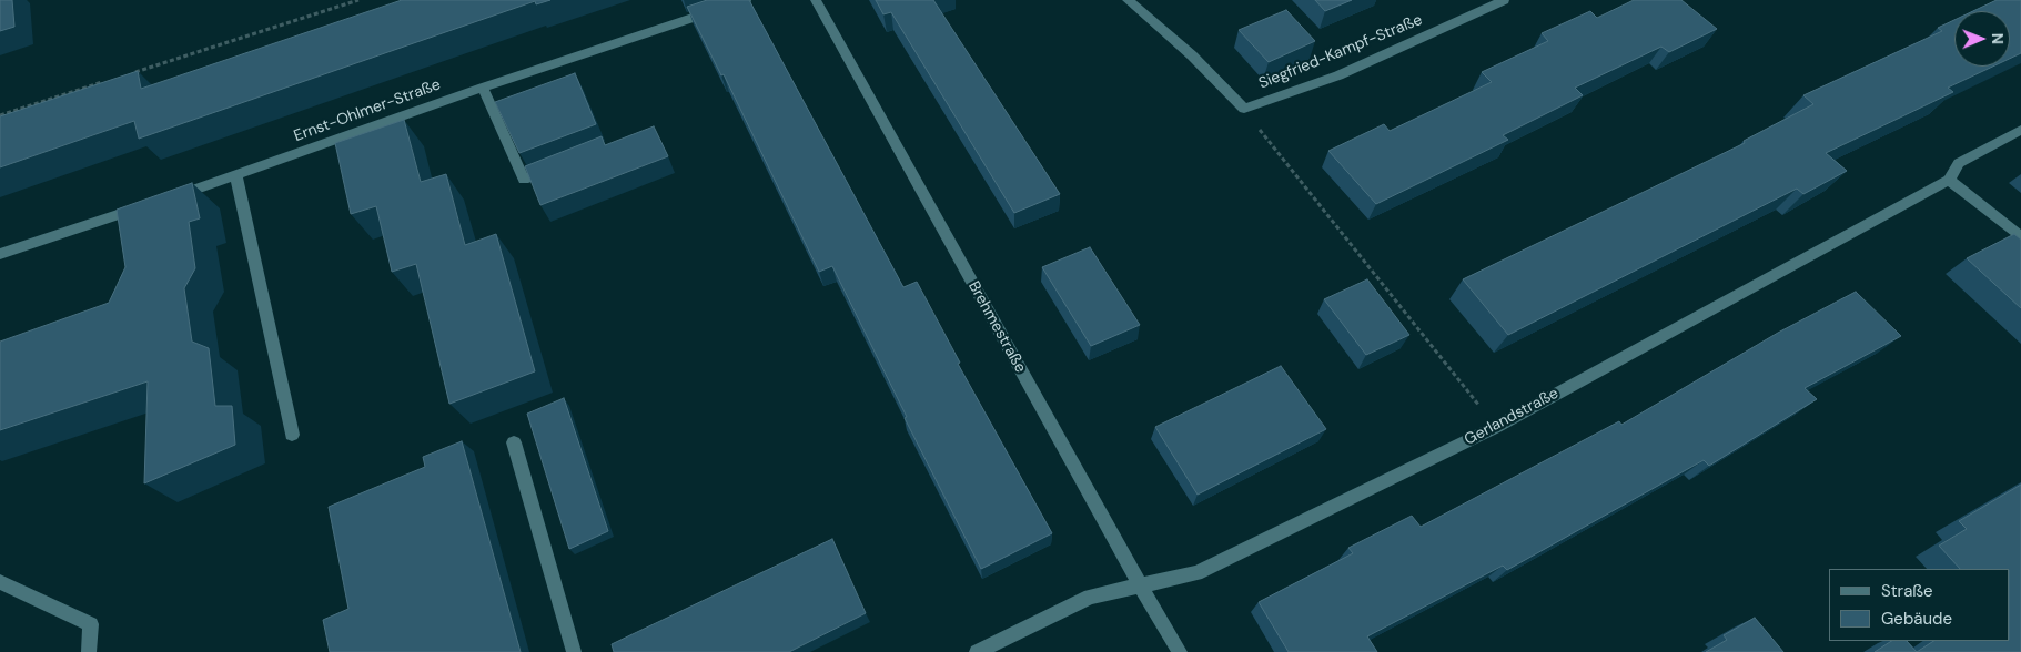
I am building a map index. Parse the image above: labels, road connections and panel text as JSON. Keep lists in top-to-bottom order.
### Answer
{
  "streets": {
    "street": [
      "Siegfried-Kampf-Straße",
      "Ernst-Ohlmer-Straße",
      "Brehmestraße",
      "Gerlandstraße"
    ]
  },
  "crossings": [
    ["Brehmestraße", "Gerlandstraße"]
  ],
  "legend": ["Straße", "Gebäude"],
  "north": "right"
}
